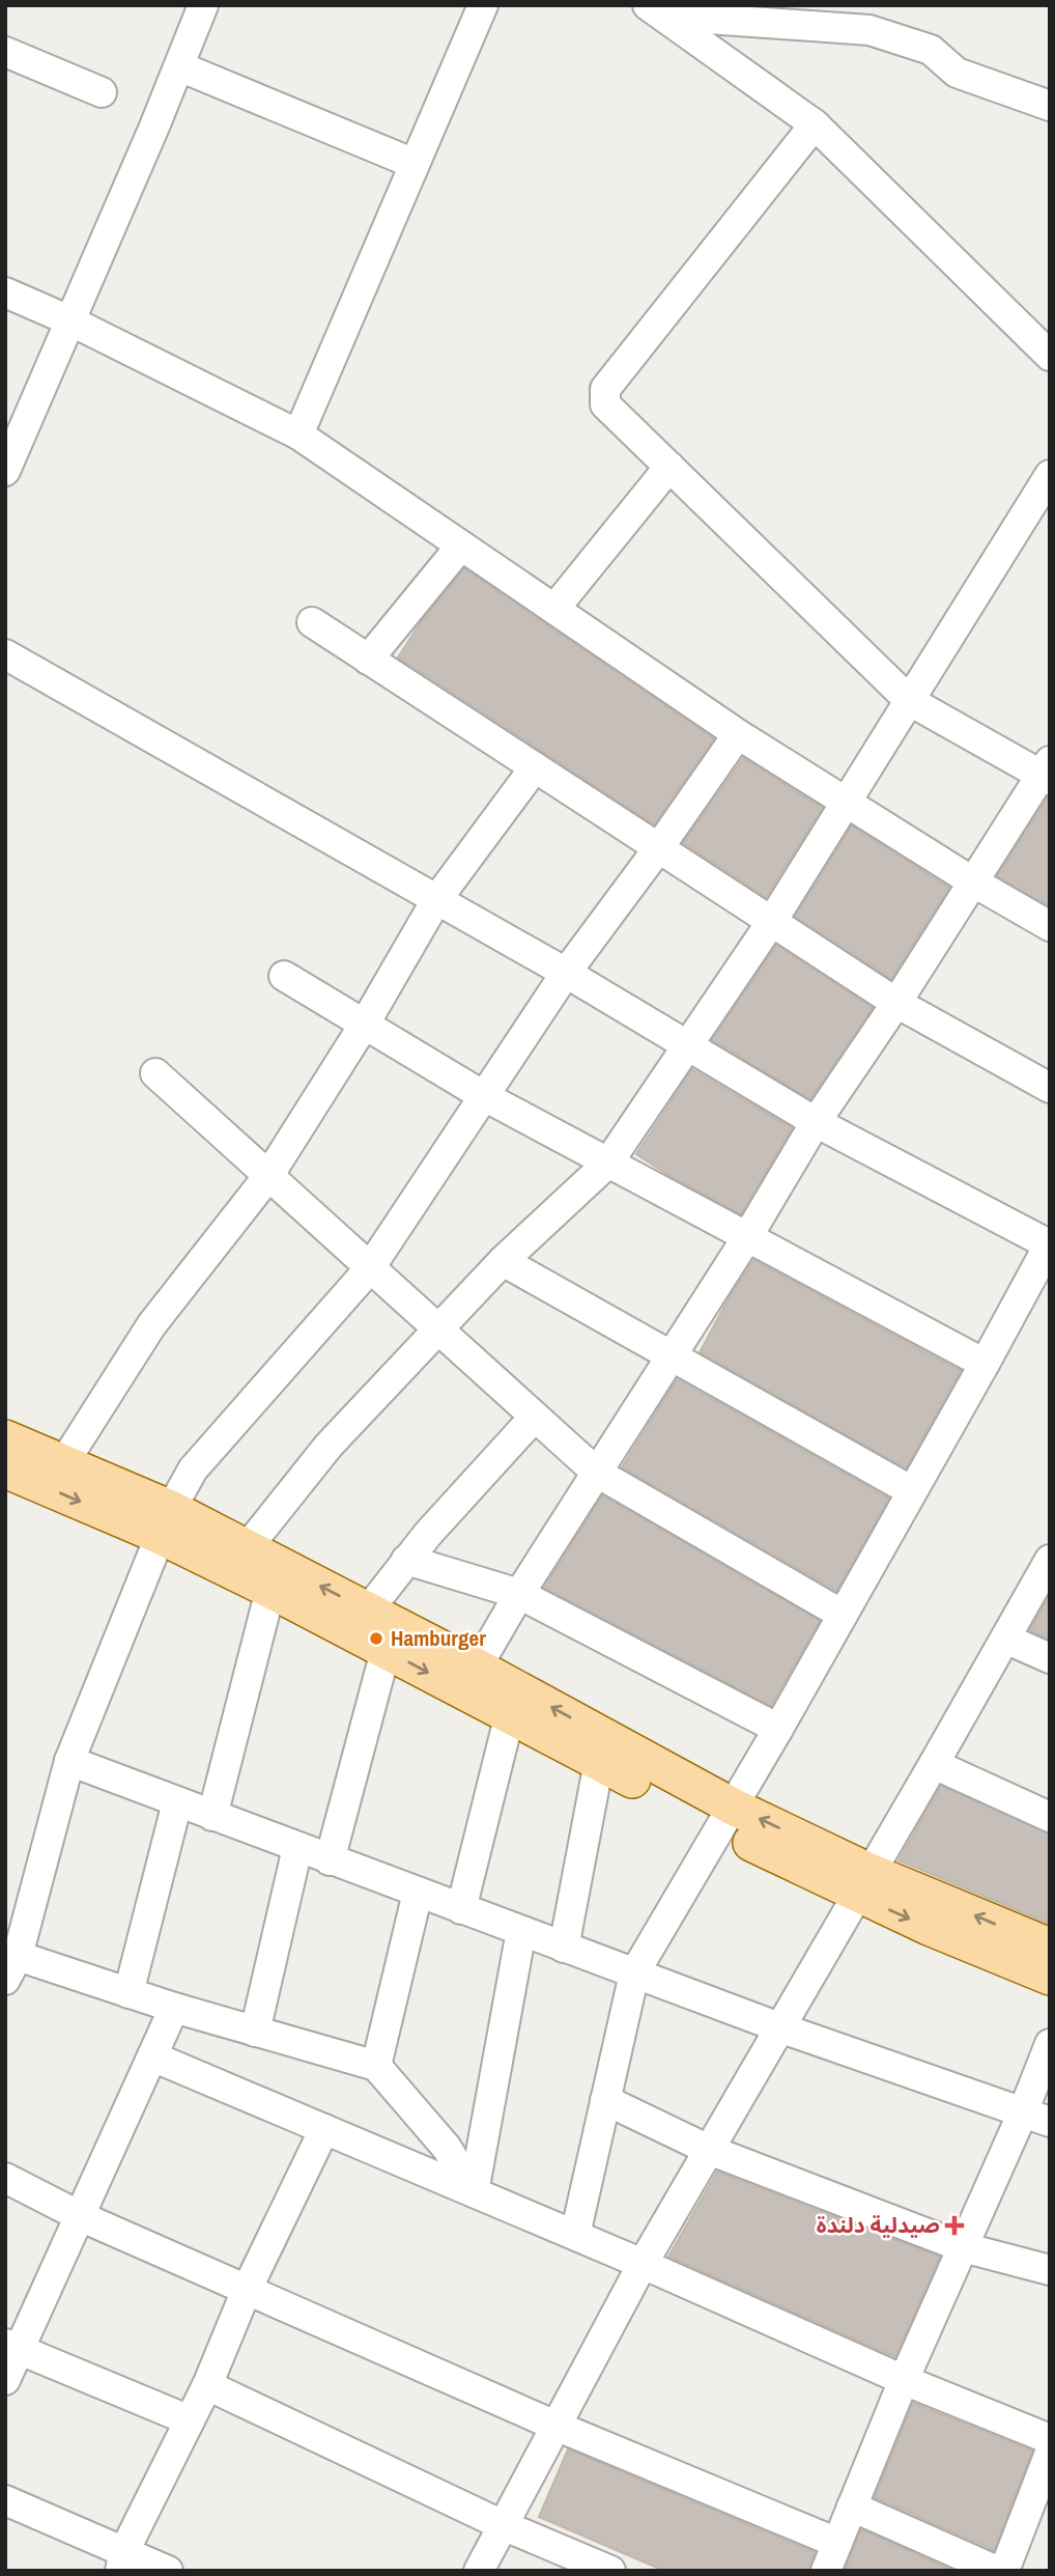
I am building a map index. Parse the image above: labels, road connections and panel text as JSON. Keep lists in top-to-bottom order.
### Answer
{
  "places": {
    "other": ["Hamburger"],
    "health": ["صيدلية دلندة"]
  }
}
